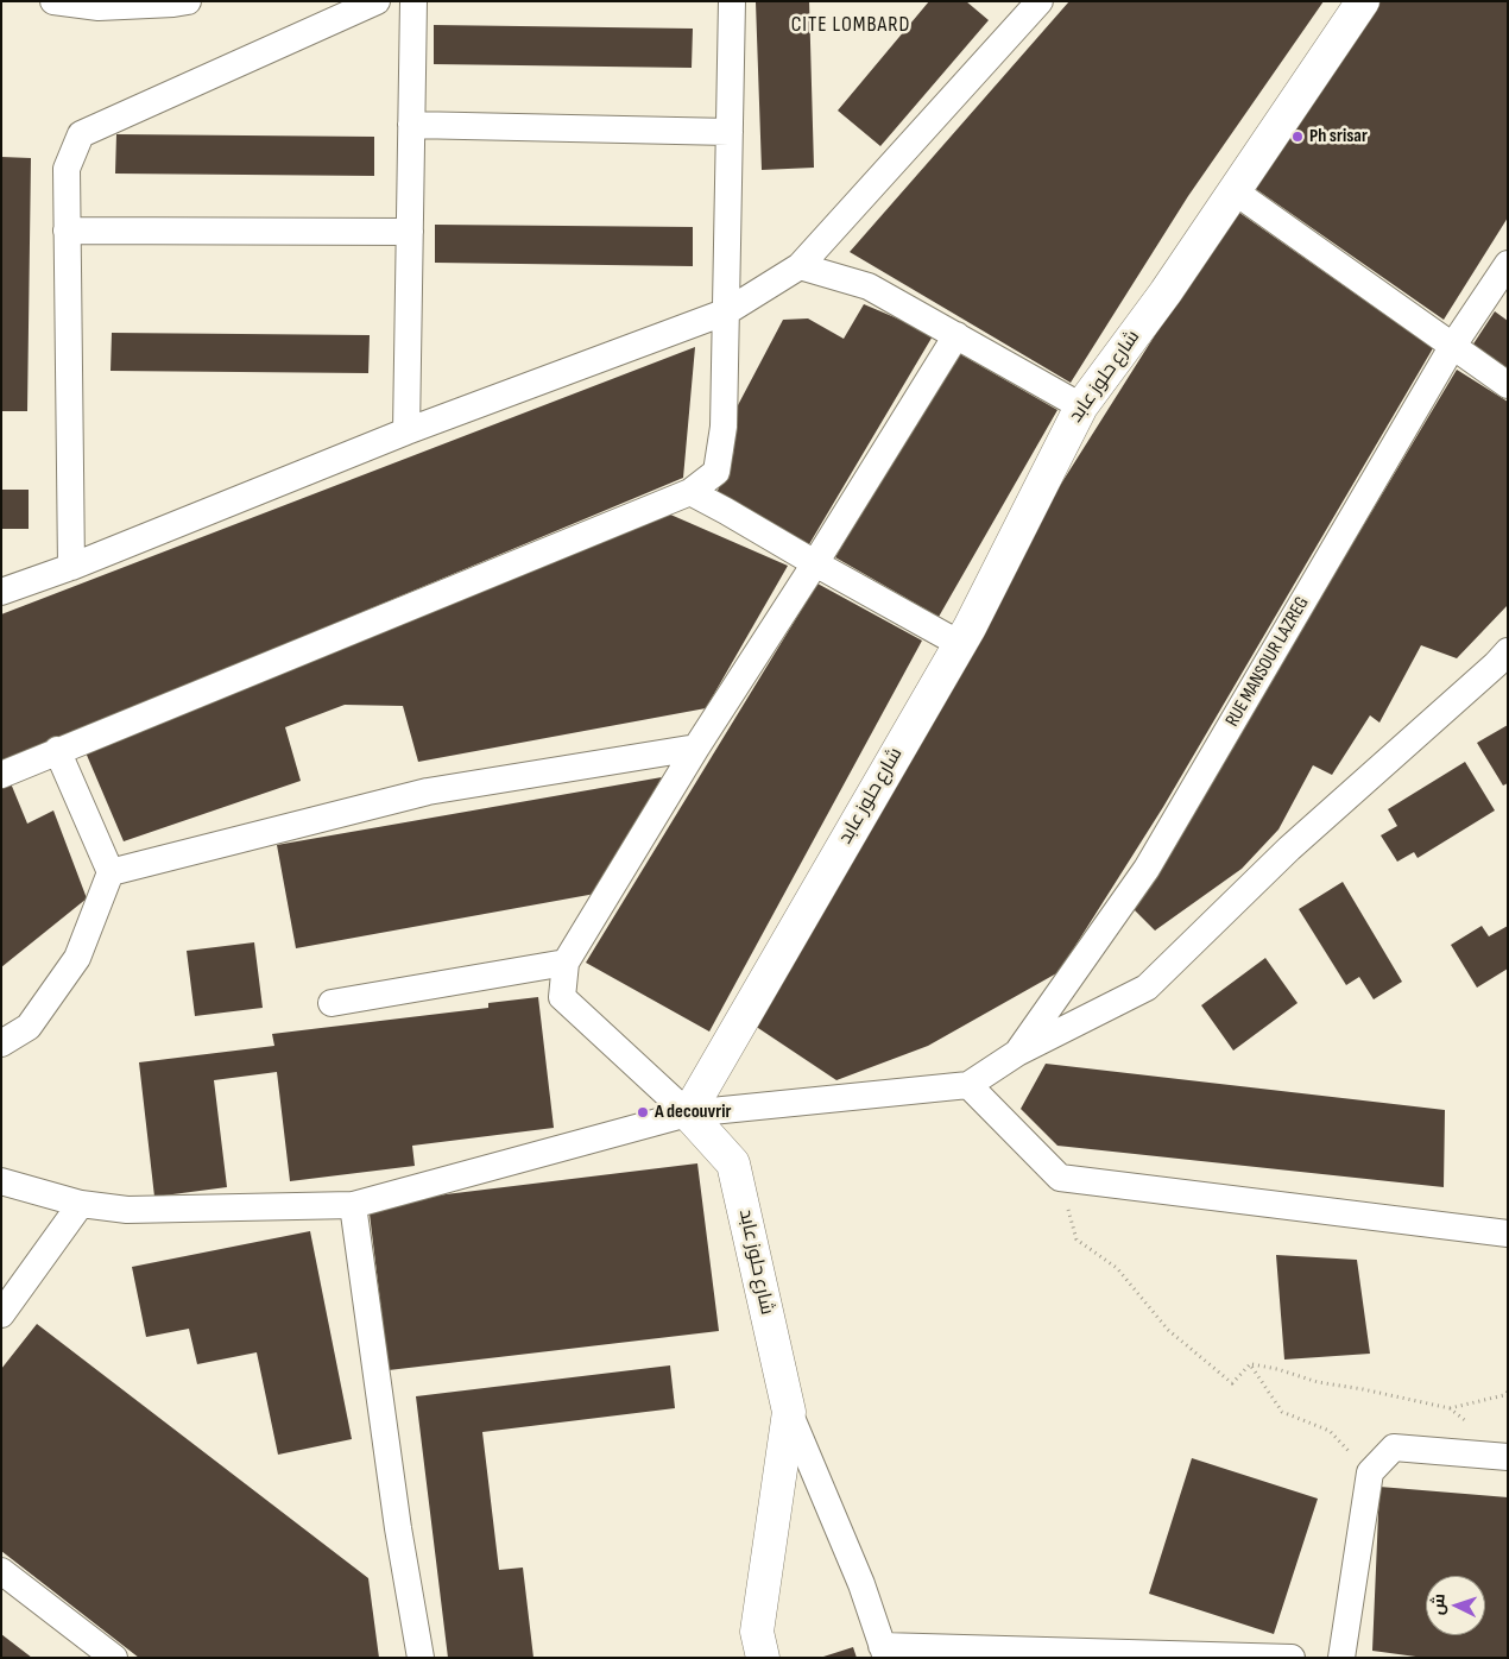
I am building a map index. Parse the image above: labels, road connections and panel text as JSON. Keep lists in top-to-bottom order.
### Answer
{
  "streets": {
    "street": ["شارع حلوز عابد", "RUE MANSOUR LAZREG"]
  },
  "districts": ["CITE LOMBARD"],
  "places": ["Ph srisar", "A decouvrir"],
  "north": "left"
}
